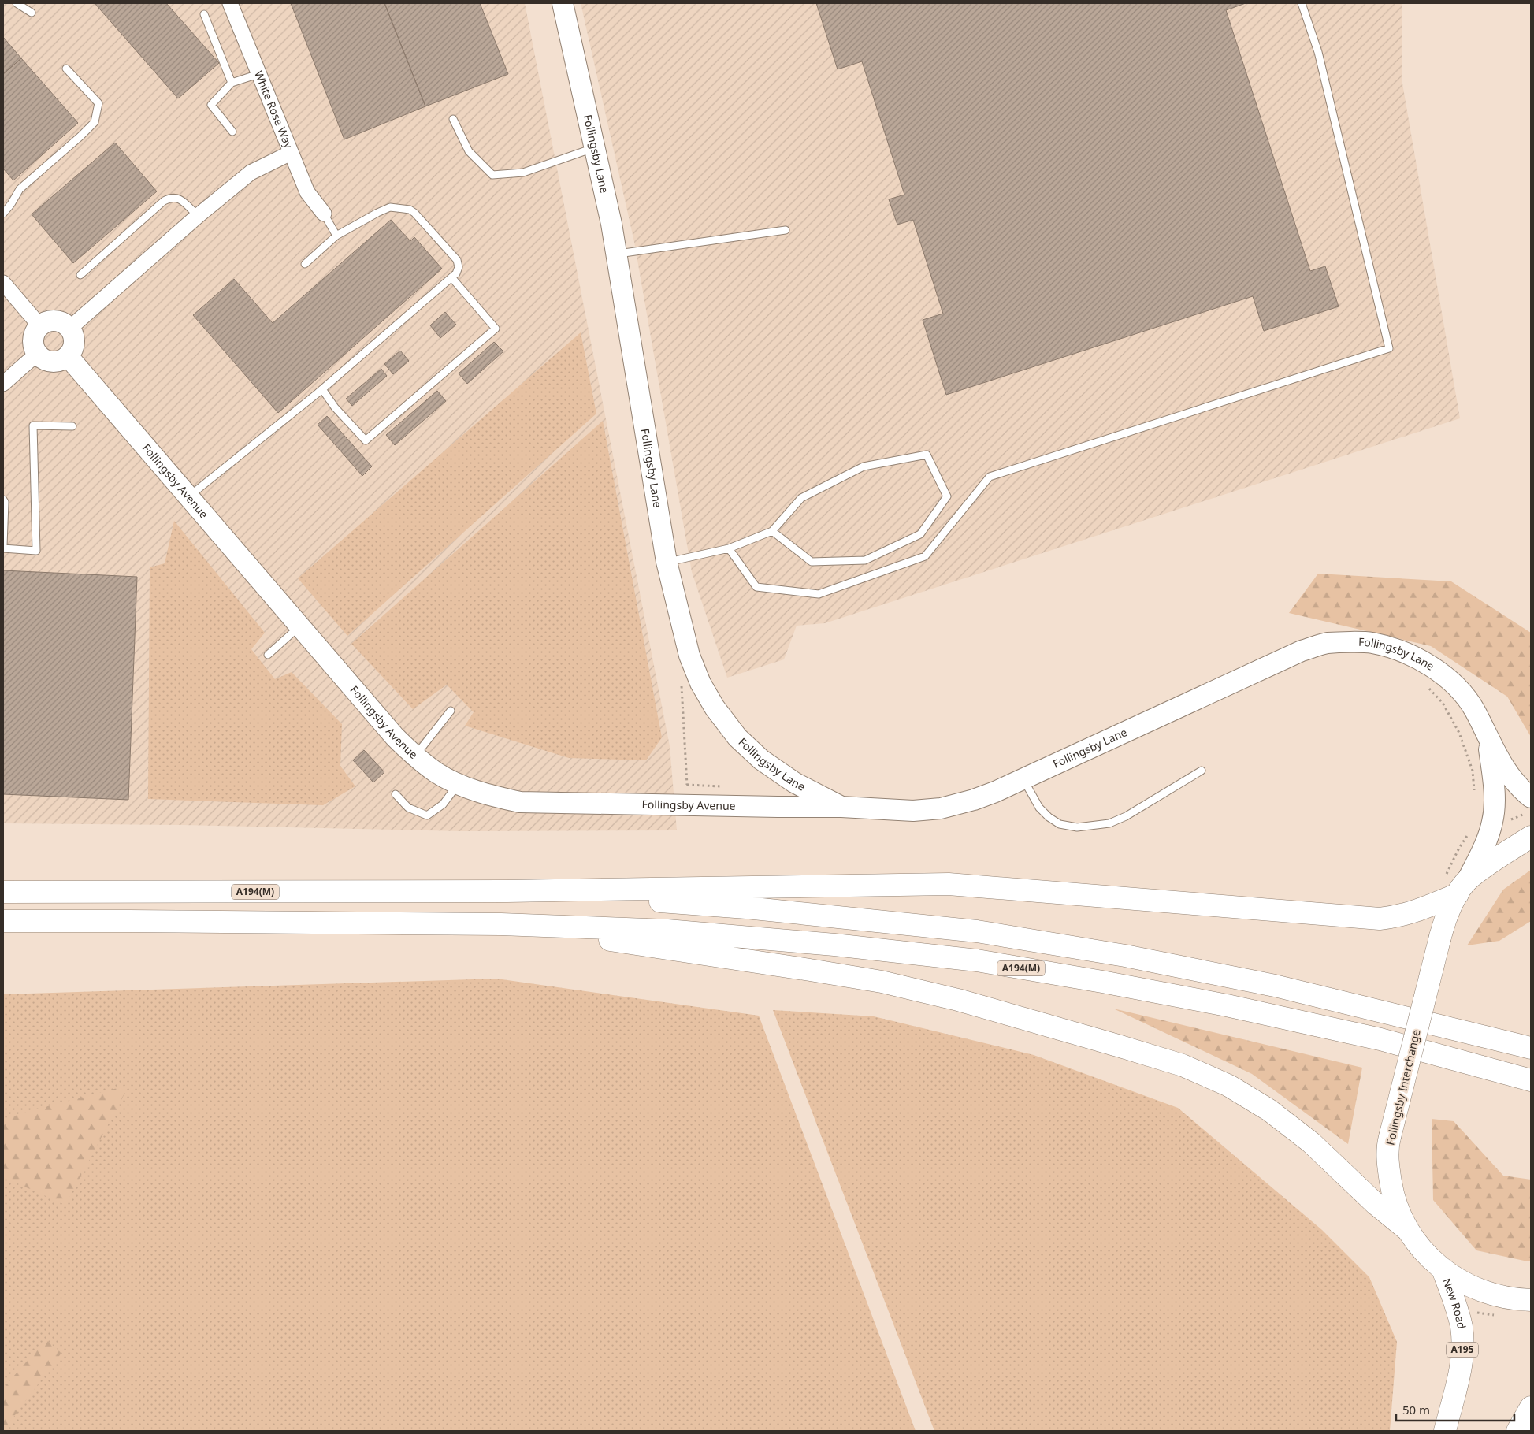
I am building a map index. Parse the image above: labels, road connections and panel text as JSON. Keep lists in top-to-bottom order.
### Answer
{
  "streets": {
    "main road": [
      "A194(M)",
      "Follingsby Interchange",
      "New Road",
      "A195"
    ],
    "street": ["White Rose Way", "Follingsby Lane", "Follingsby Avenue"]
  },
  "crossings": [
    ["Follingsby Lane", "Follingsby Avenue"],
    ["Follingsby Lane", "A194(M)"],
    ["Follingsby Lane", "Follingsby Interchange"],
    ["A194(M)", "Follingsby Interchange"],
    ["Follingsby Interchange", "New Road"]
  ],
  "scale_bar": "50 m"
}
